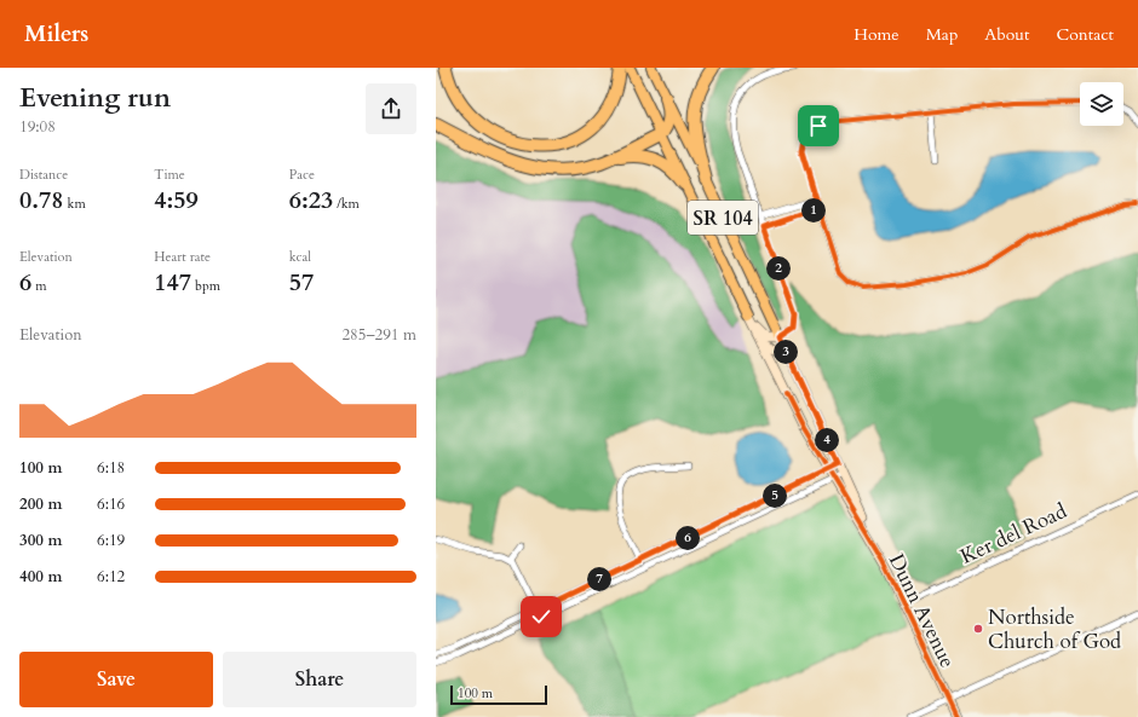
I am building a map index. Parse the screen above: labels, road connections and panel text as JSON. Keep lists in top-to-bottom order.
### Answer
{
  "streets": {
    "main road": ["SR 104", "Dunn Avenue"],
    "street": ["Ker del Road"]
  },
  "crossings": [
    ["Ker del Road", "Dunn Avenue"]
  ],
  "places": ["Northside Church of God"],
  "scale_bar": "100 m",
  "page": {
    "header": "Milers",
    "nav": [
      "Home",
      "Map",
      "About",
      "Contact"
    ],
    "heading": ["Evening run", "19:08"],
    "stats": [
      ["Distance", "0.78 km"],
      ["Time", "4:59"],
      ["Pace", "6:23 /km"],
      ["Elevation", "6 m"],
      ["Heart rate", "147 bpm"],
      ["kcal", "57"]
    ],
    "pins": [
      "1",
      "2",
      "3",
      "4",
      "5",
      "6",
      "7"
    ],
    "chart": ["Elevation", "285–291 m"],
    "list": [
      {
        "name": "100 m",
        "note": "6:18"
      },
      {
        "name": "200 m",
        "note": "6:16"
      },
      {
        "name": "300 m",
        "note": "6:19"
      },
      {
        "name": "400 m",
        "note": "6:12"
      }
    ],
    "buttons": ["Save", "Share"],
    "scale": "100 m"
  }
}
